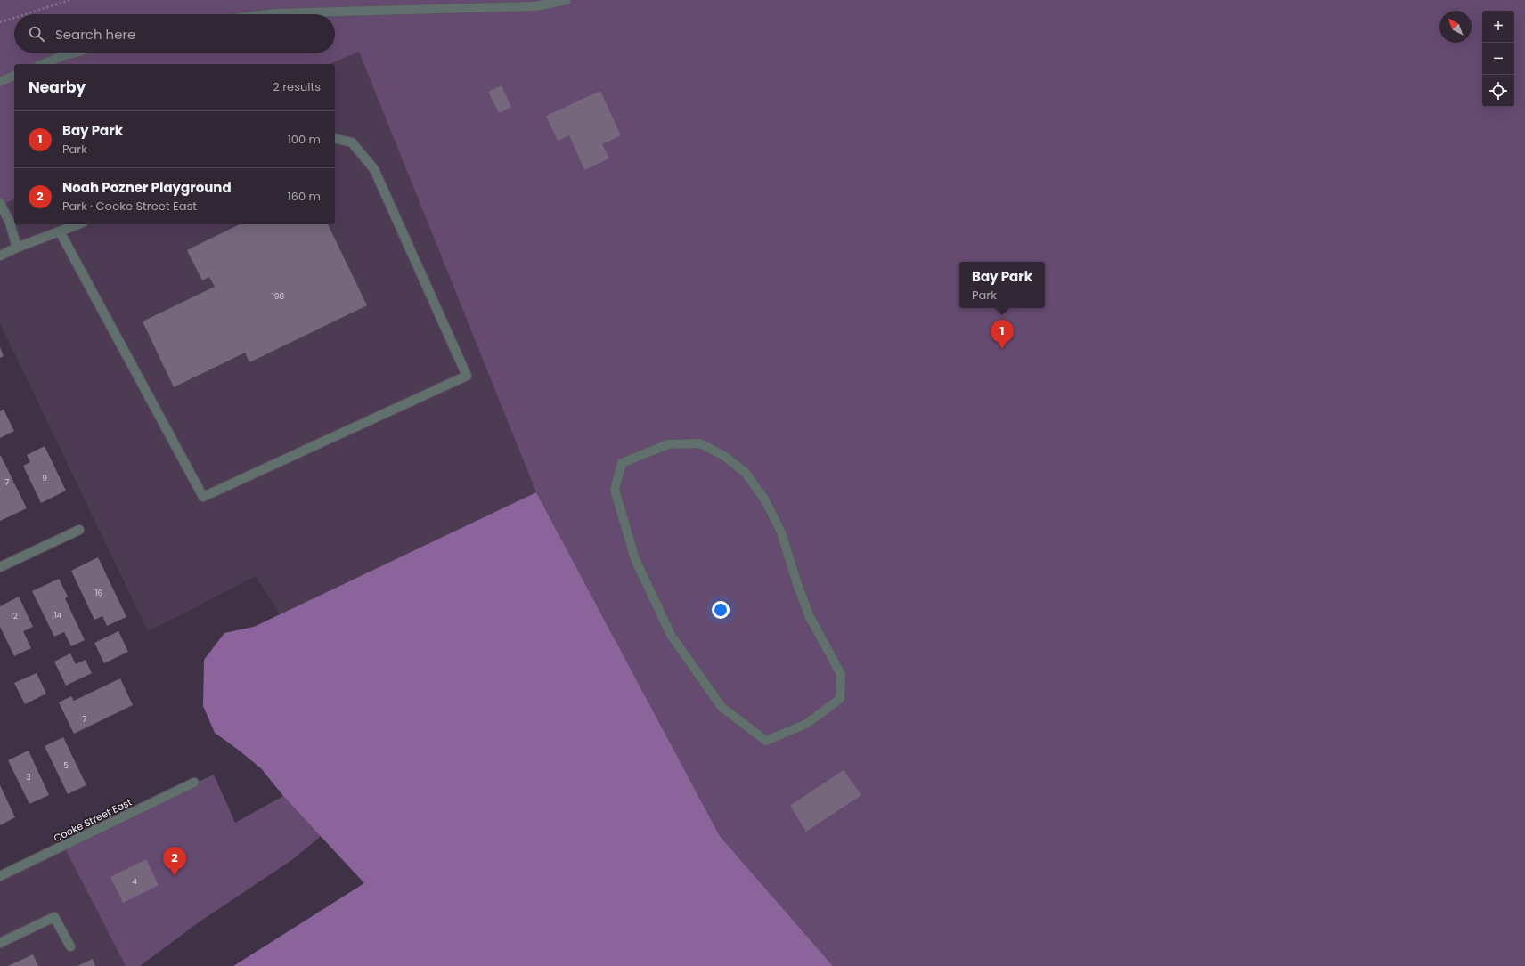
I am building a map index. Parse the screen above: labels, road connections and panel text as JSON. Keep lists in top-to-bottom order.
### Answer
{
  "streets": {
    "street": ["Cooke Street East"]
  },
  "house_numbers": [
    "198",
    "9",
    "7",
    "16",
    "14",
    "12",
    "7",
    "5",
    "3",
    "4"
  ],
  "north": "top left",
  "page": {
    "map_buttons": ["+", "−"],
    "search": "Search here",
    "heading": ["Nearby", "2 results"],
    "list": [
      {
        "mark": "1",
        "name": "Bay Park",
        "note": "Park",
        "value": "100 m"
      },
      {
        "mark": "2",
        "name": "Noah Pozner Playground",
        "note": "Park · Cooke Street East",
        "value": "160 m"
      }
    ],
    "popup": ["Bay Park", "Park"],
    "pins": ["1", "2"]
  }
}
